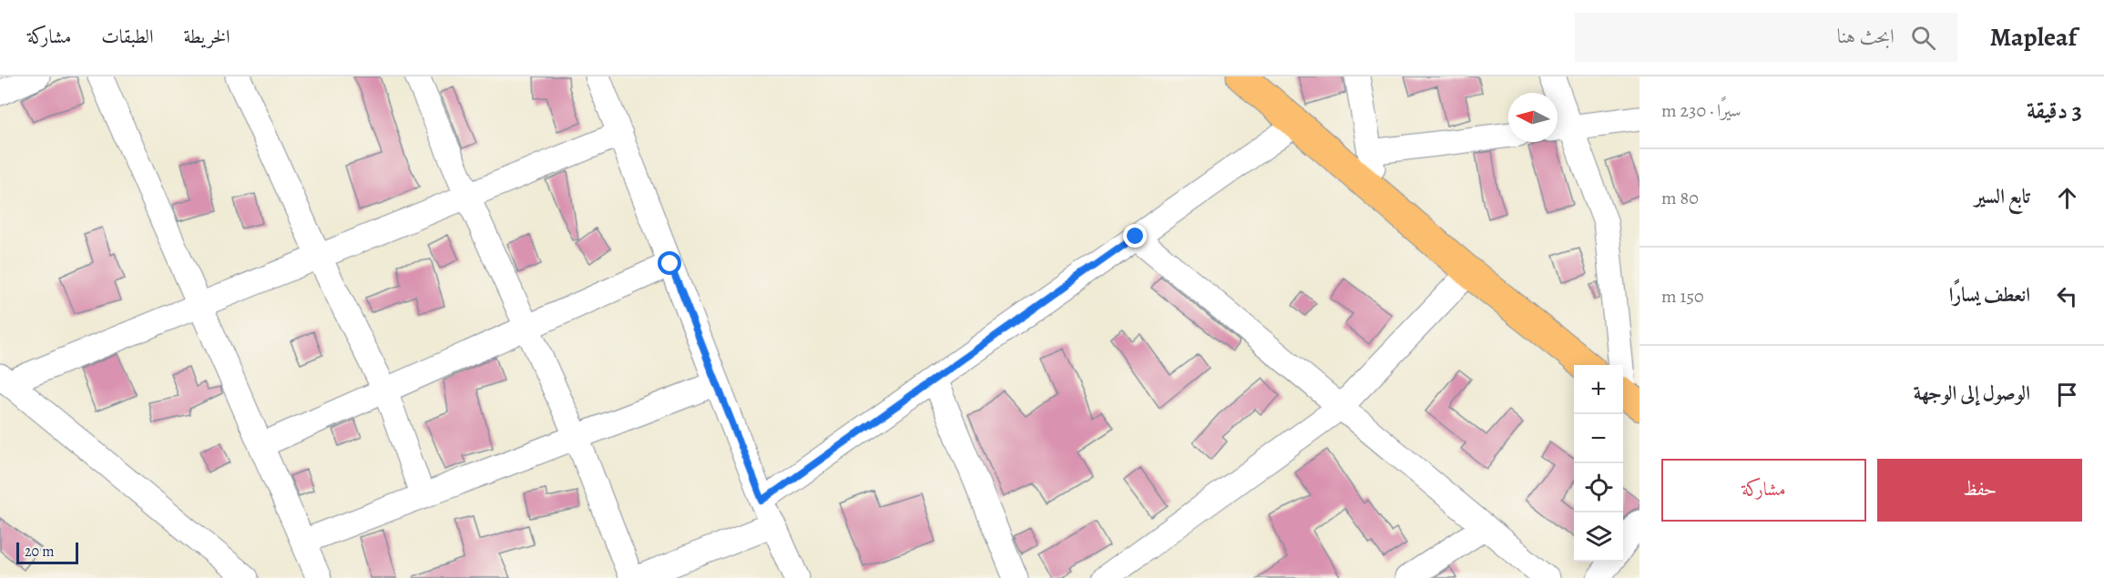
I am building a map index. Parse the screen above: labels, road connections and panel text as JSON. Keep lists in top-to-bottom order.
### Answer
{
  "scale_bar": "20 m",
  "north": "left",
  "page": {
    "header": "Mapleaf",
    "search": "ابحث هنا",
    "nav": ["الخريطة", "الطبقات", "مشاركة"],
    "heading": ["3 دقيقة", "سيرًا · 230 m"],
    "list": [
      ["تابع السير", "80 m"],
      ["انعطف يسارًا", "150 m"],
      "الوصول إلى الوجهة"
    ],
    "map_buttons": ["+", "−"],
    "buttons": ["حفظ", "مشاركة"],
    "scale": "20 m"
  }
}
